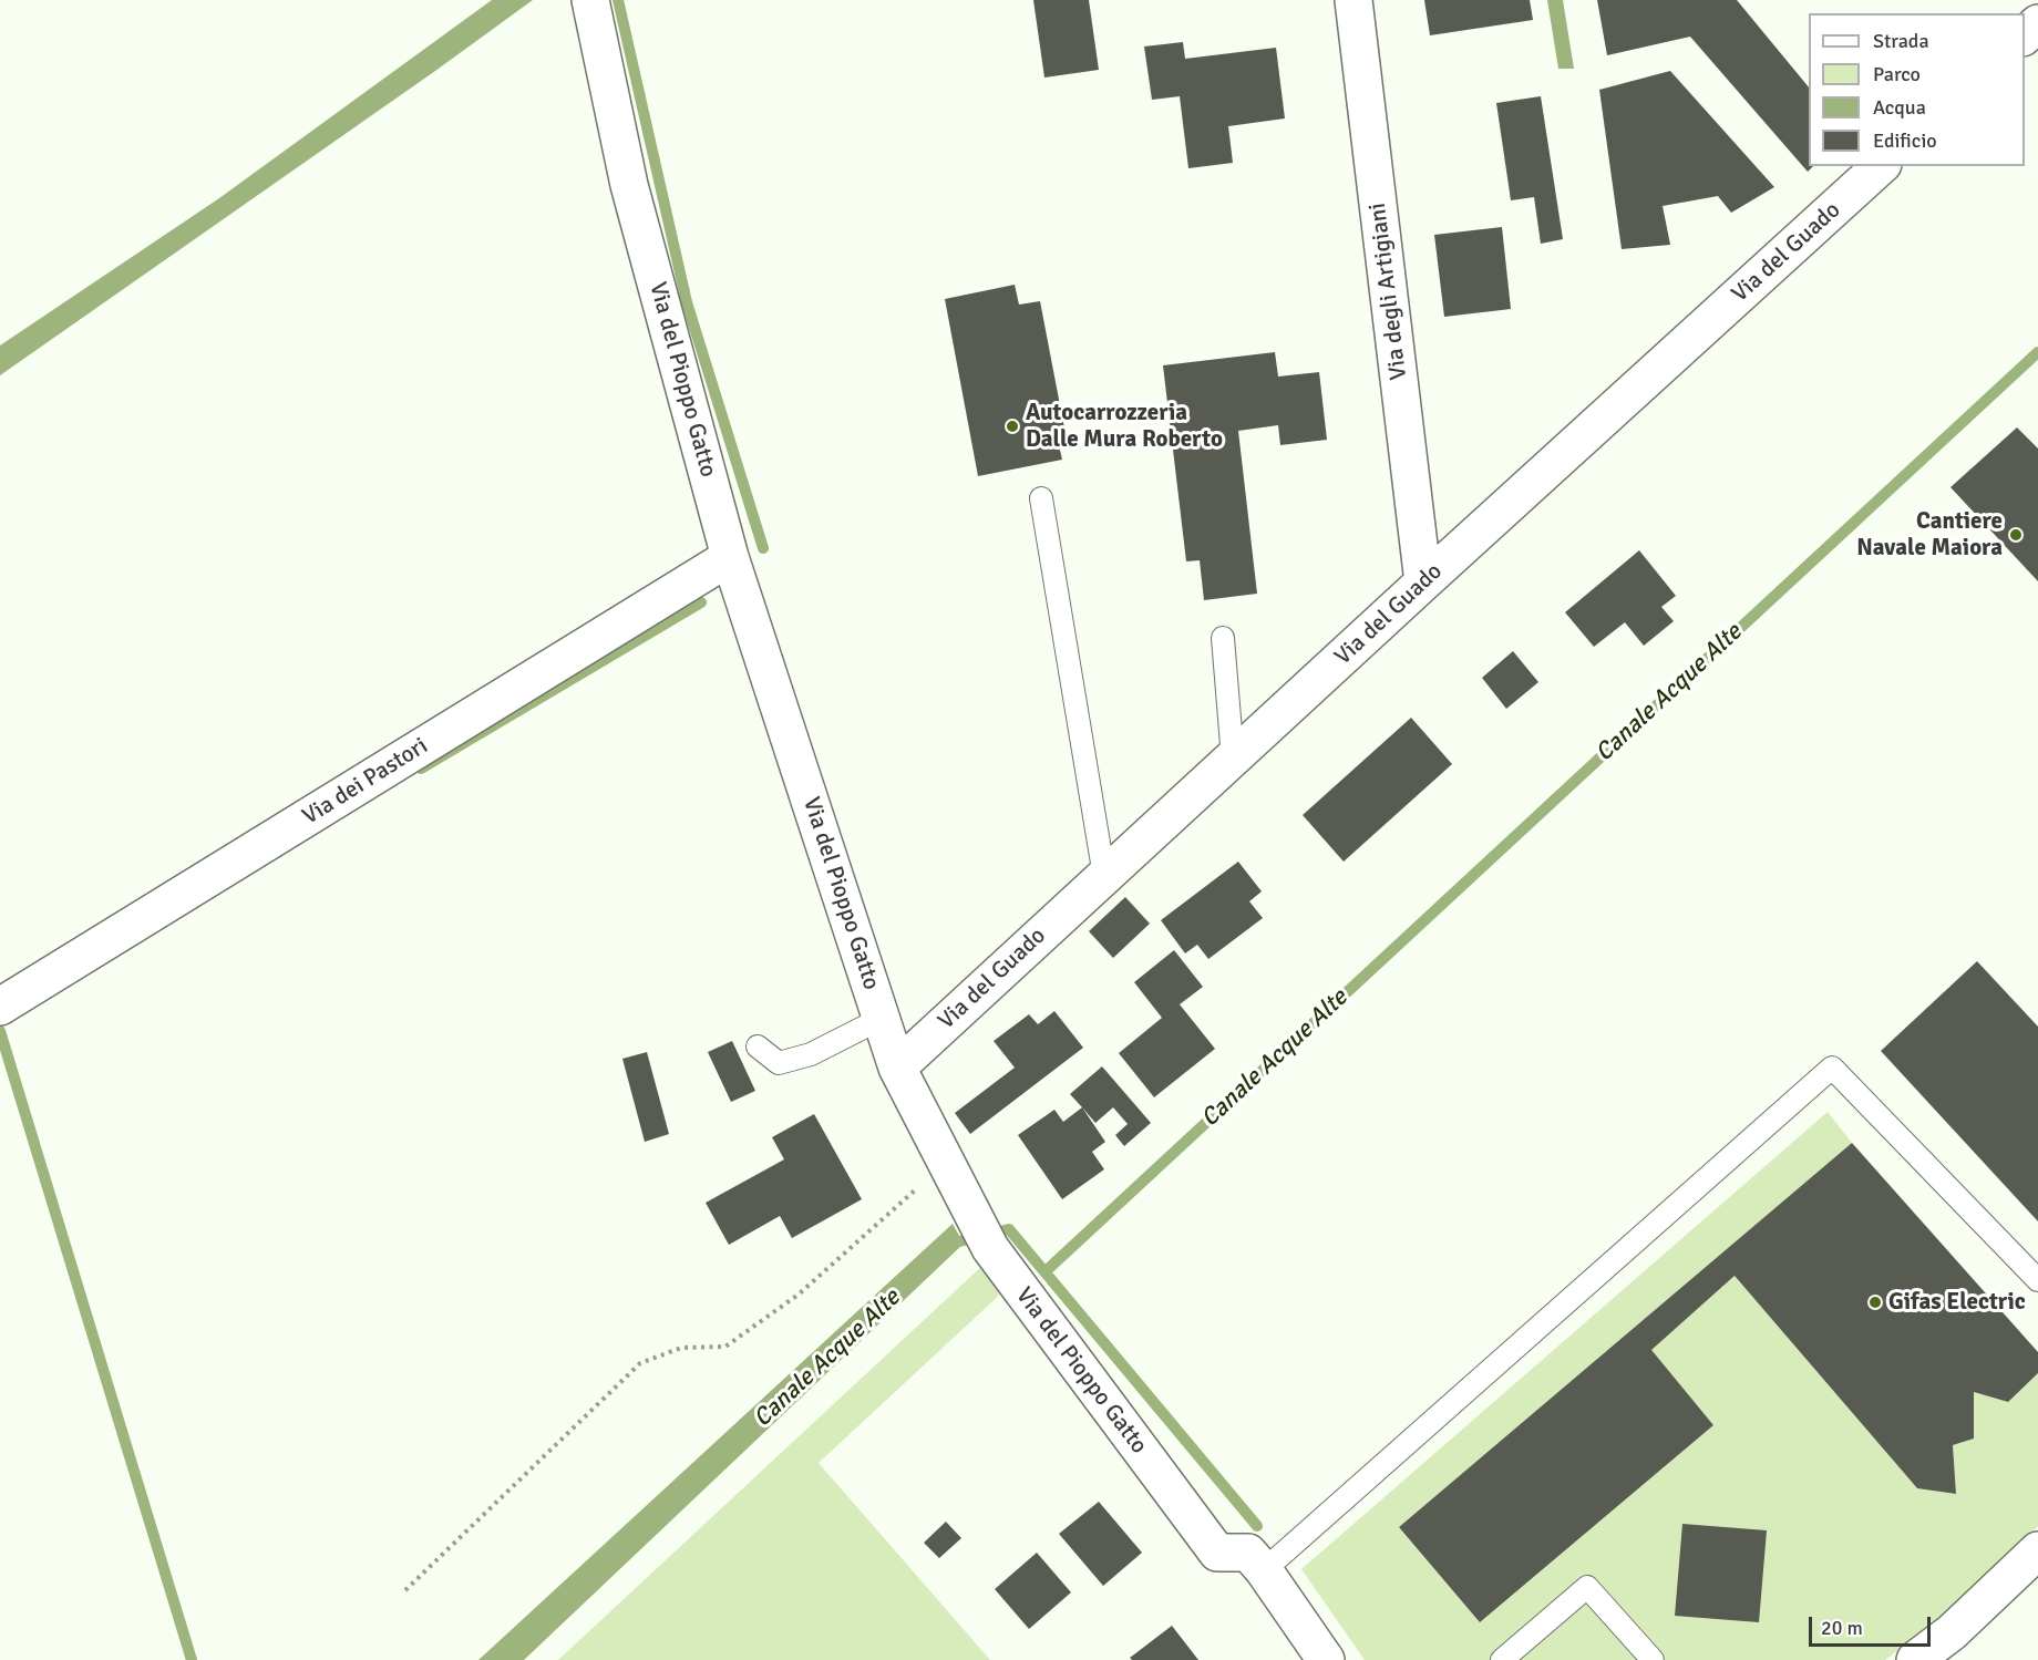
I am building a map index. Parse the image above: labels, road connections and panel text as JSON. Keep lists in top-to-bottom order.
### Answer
{
  "streets": {
    "street": [
      "Via del Guado",
      "Via degli Artigiani",
      "Via del Pioppo Gatto",
      "Via dei Pastori"
    ]
  },
  "crossings": [
    ["Via del Guado", "Via degli Artigiani"],
    ["Via del Guado", "Via del Pioppo Gatto"],
    ["Via del Pioppo Gatto", "Via dei Pastori"]
  ],
  "water": ["Canale Acque Alte"],
  "places": ["Autocarrozzeria Dalle Mura Roberto", "Cantiere Navale Maiora", "Gifas Electric"],
  "legend": [
    "Strada",
    "Parco",
    "Acqua",
    "Edificio"
  ],
  "scale_bar": "20 m"
}
